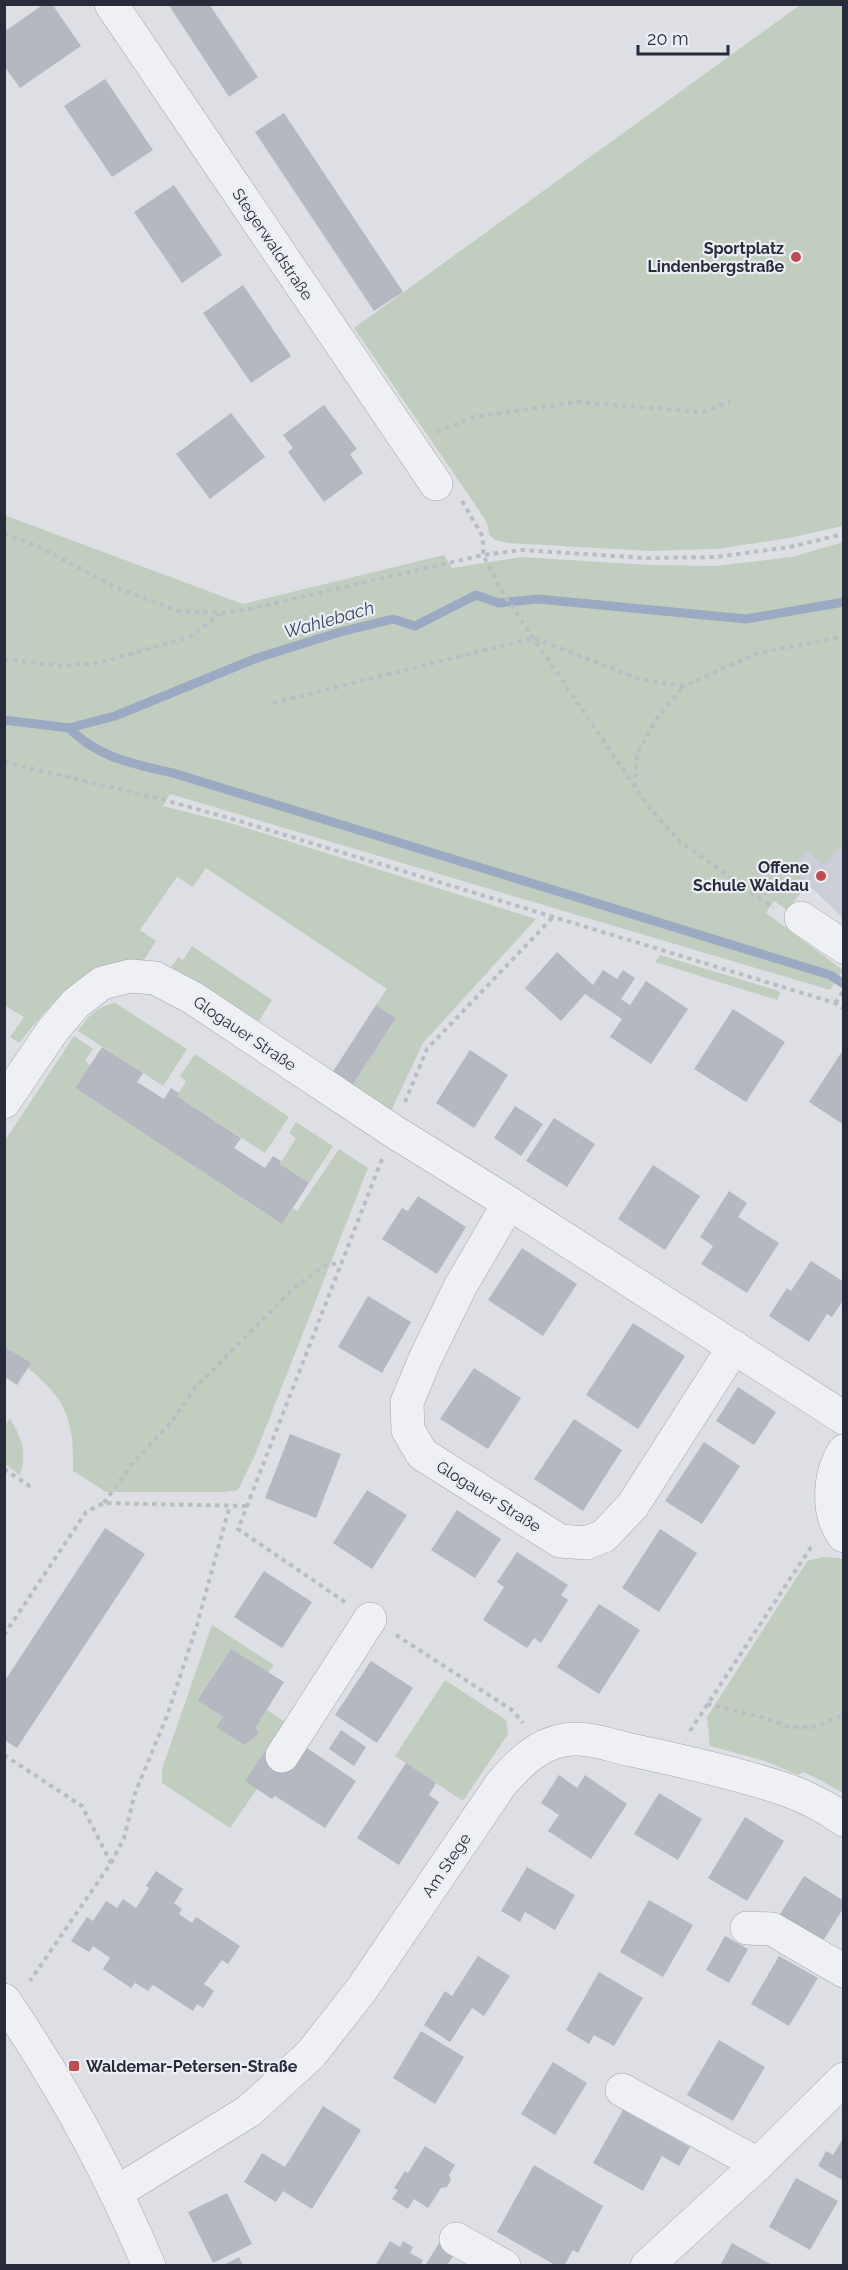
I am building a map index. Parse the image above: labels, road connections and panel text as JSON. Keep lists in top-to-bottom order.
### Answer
{
  "streets": {
    "street": ["Stegerwaldstraße", "Glogauer Straße", "Am Stege"]
  },
  "water": ["Wahlebach"],
  "places": {
    "other": ["Sportplatz Lindenbergstraße", "Offene Schule Waldau"],
    "transit": ["Waldemar-Petersen-Straße"]
  },
  "scale_bar": "20 m"
}
